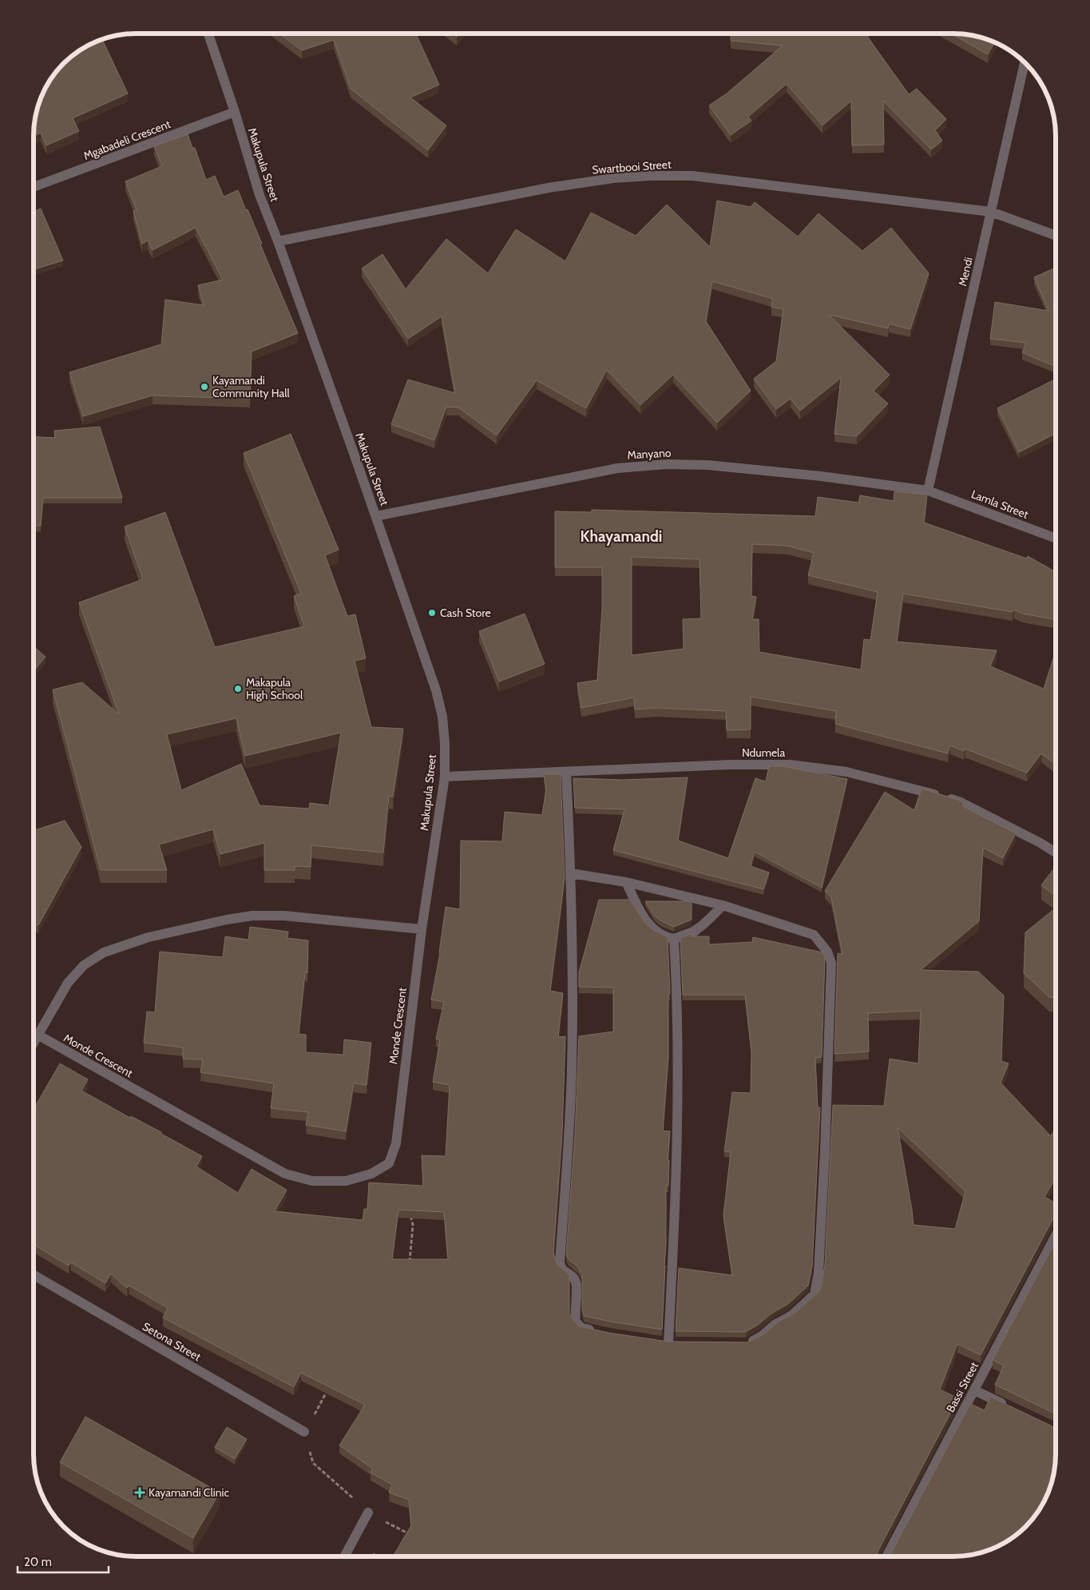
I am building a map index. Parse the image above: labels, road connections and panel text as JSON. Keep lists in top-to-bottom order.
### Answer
{
  "streets": {
    "street": [
      "Mgabadeli Crescent",
      "Makupula Street",
      "Swartbooi Street",
      "Mendi",
      "Manyano",
      "Lamla Street",
      "Ndumela",
      "Monde Crescent",
      "Setona Street",
      "Bassi Street"
    ]
  },
  "crossings": [
    ["Mgabadeli Crescent", "Makupula Street"],
    ["Makupula Street", "Swartbooi Street"],
    ["Makupula Street", "Manyano"],
    ["Makupula Street", "Ndumela"],
    ["Makupula Street", "Monde Crescent"],
    ["Swartbooi Street", "Mendi"],
    ["Mendi", "Manyano"],
    ["Mendi", "Lamla Street"],
    ["Manyano", "Lamla Street"]
  ],
  "districts": ["Khayamandi"],
  "places": {
    "other": ["Kayamandi Community Hall", "Cash Store", "Makapula High School"],
    "health": ["Kayamandi Clinic"]
  },
  "scale_bar": "20 m"
}
